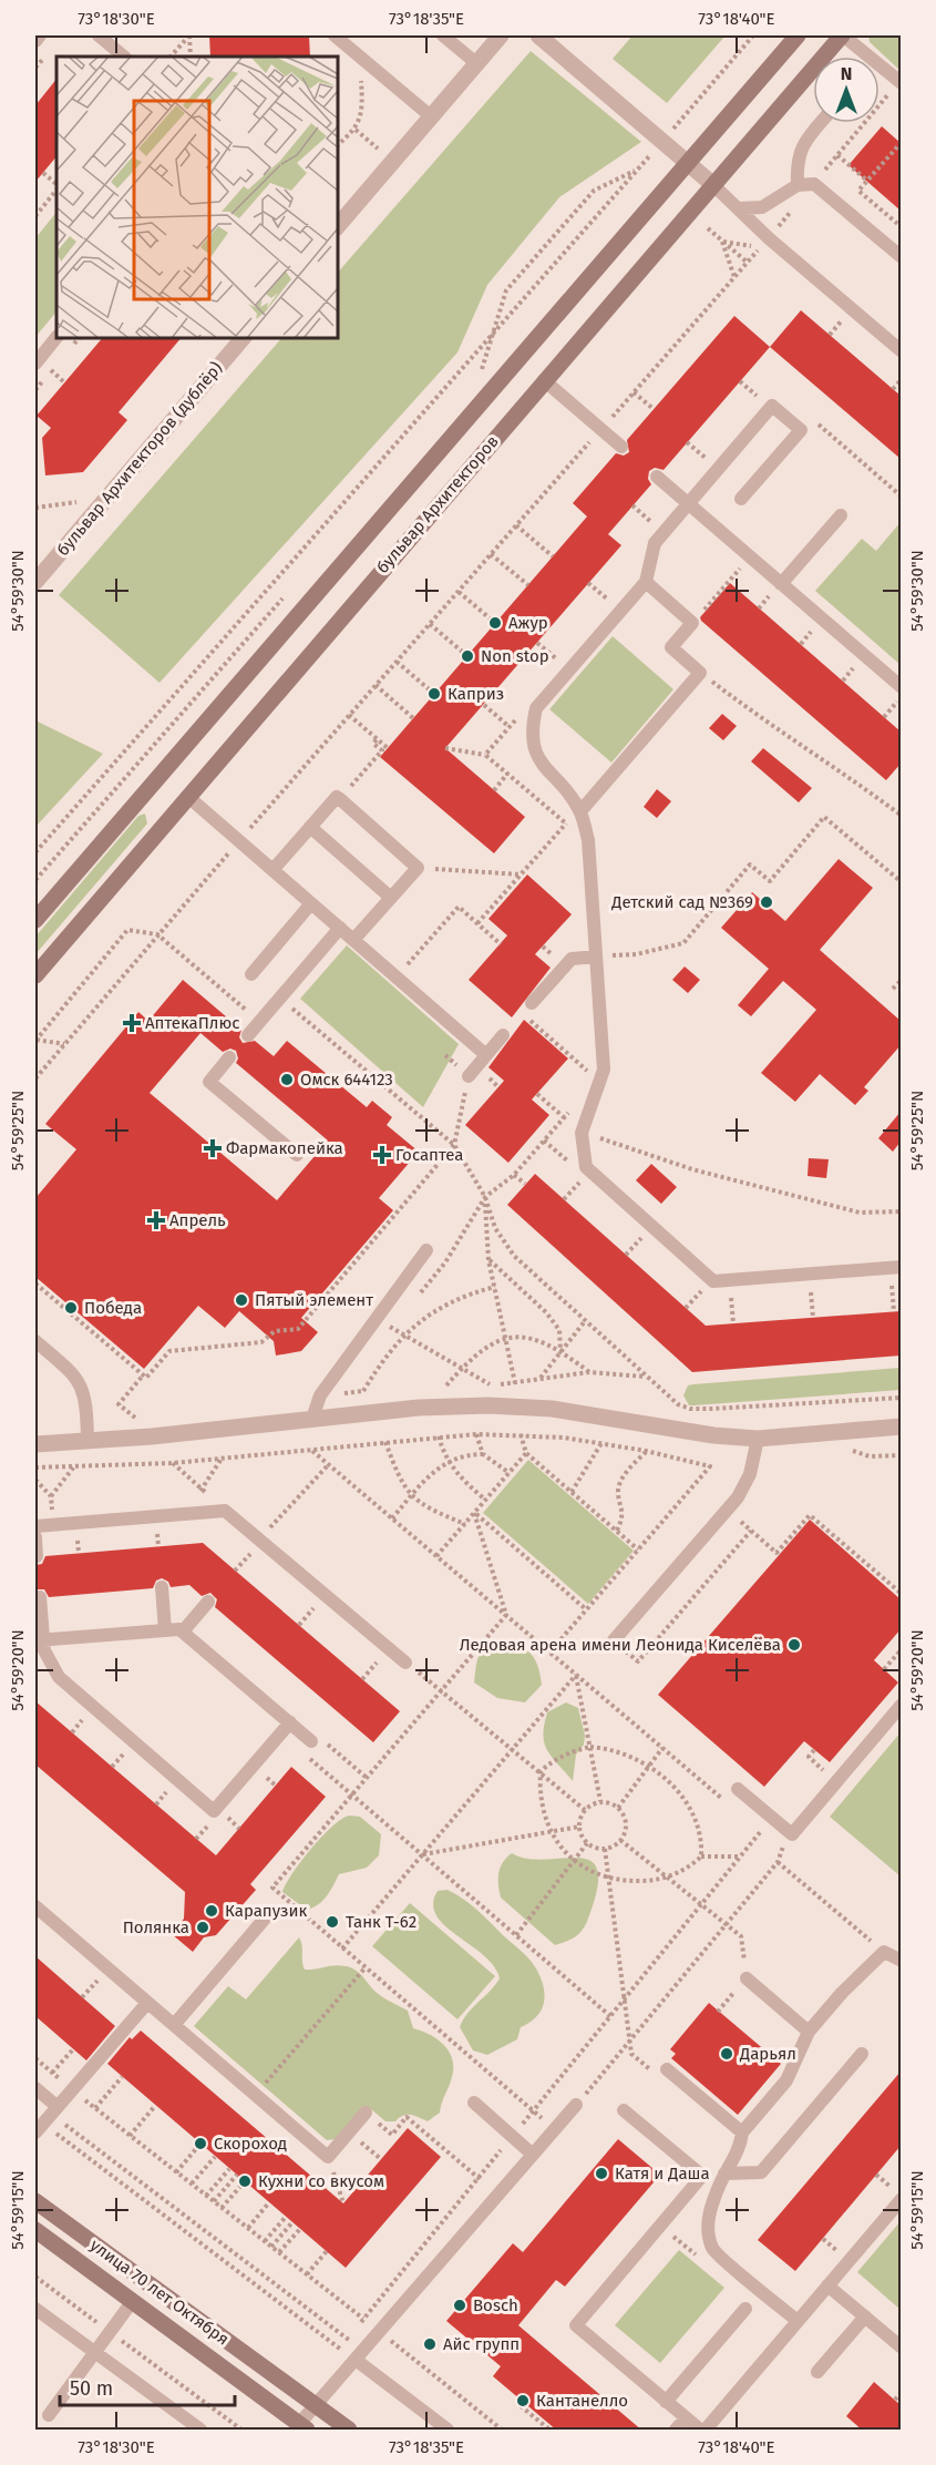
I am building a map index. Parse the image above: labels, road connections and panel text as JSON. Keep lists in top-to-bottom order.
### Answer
{
  "streets": {
    "main road": ["бульвар Архитекторов", "улица 70 лет Октября"],
    "street": ["бульвар Архитекторов (дублёр)"]
  },
  "places": {
    "other": [
      "Ажур",
      "Non stop",
      "Каприз",
      "Детский сад №369",
      "Омск 644123",
      "Пятый элемент",
      "Победа",
      "Ледовая арена имени Леонида Киселёва",
      "Карапузик",
      "Танк Т-62",
      "Полянка",
      "Дарьял",
      "Скороход",
      "Катя и Даша",
      "Кухни со вкусом",
      "Bosch",
      "Айс групп",
      "Кантанелло"
    ],
    "health": [
      "АптекаПлюс",
      "Фармакопейка",
      "Госаптеа",
      "Апрель"
    ]
  },
  "scale_bar": "50 m",
  "north": "top",
  "coordinates": [
    "73°18'30\"E",
    "73°18'35\"E",
    "73°18'40\"E",
    "54°59'30\"N",
    "54°59'25\"N",
    "54°59'20\"N",
    "54°59'15\"N"
  ]
}
